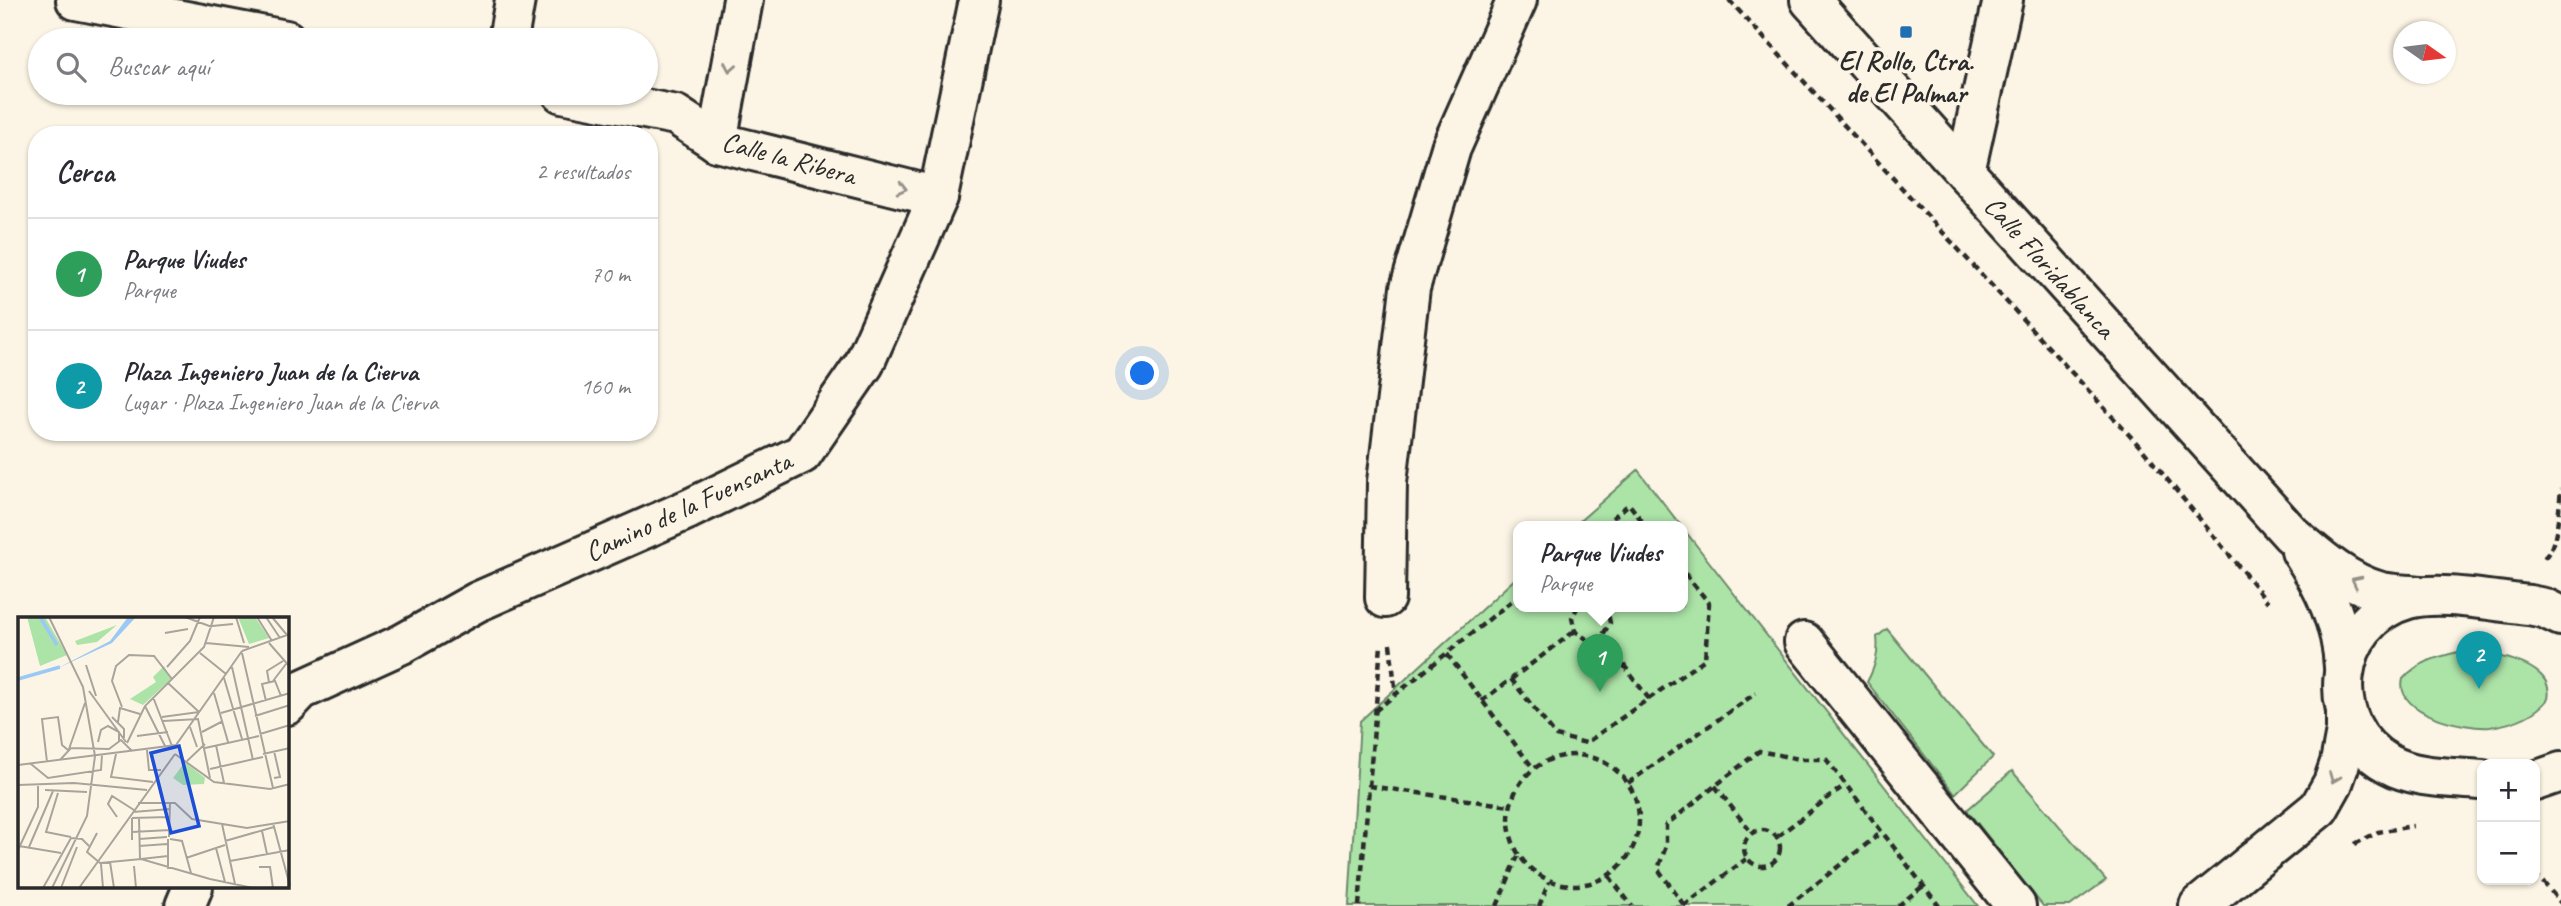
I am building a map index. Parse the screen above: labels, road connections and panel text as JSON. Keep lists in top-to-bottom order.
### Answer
{
  "streets": {
    "street": ["Calle la Ribera", "Calle Floridablanca", "Camino de la Fuensanta"]
  },
  "crossings": [
    ["Calle la Ribera", "Camino de la Fuensanta"]
  ],
  "one_way": ["Calle la Ribera"],
  "places": {
    "transit": ["El Rollo, Ctra. de El Palmar"]
  },
  "north": "right",
  "page": {
    "search": "Buscar aquí",
    "heading": ["Cerca", "2 resultados"],
    "list": [
      {
        "mark": "1",
        "name": "Parque Viudes",
        "note": "Parque",
        "value": "70 m"
      },
      {
        "mark": "2",
        "name": "Plaza Ingeniero Juan de la Cierva",
        "note": "Lugar · Plaza Ingeniero Juan de la Cierva",
        "value": "160 m"
      }
    ],
    "popup": ["Parque Viudes", "Parque"],
    "pins": ["2", "1"],
    "map_buttons": ["+", "−"]
  }
}
